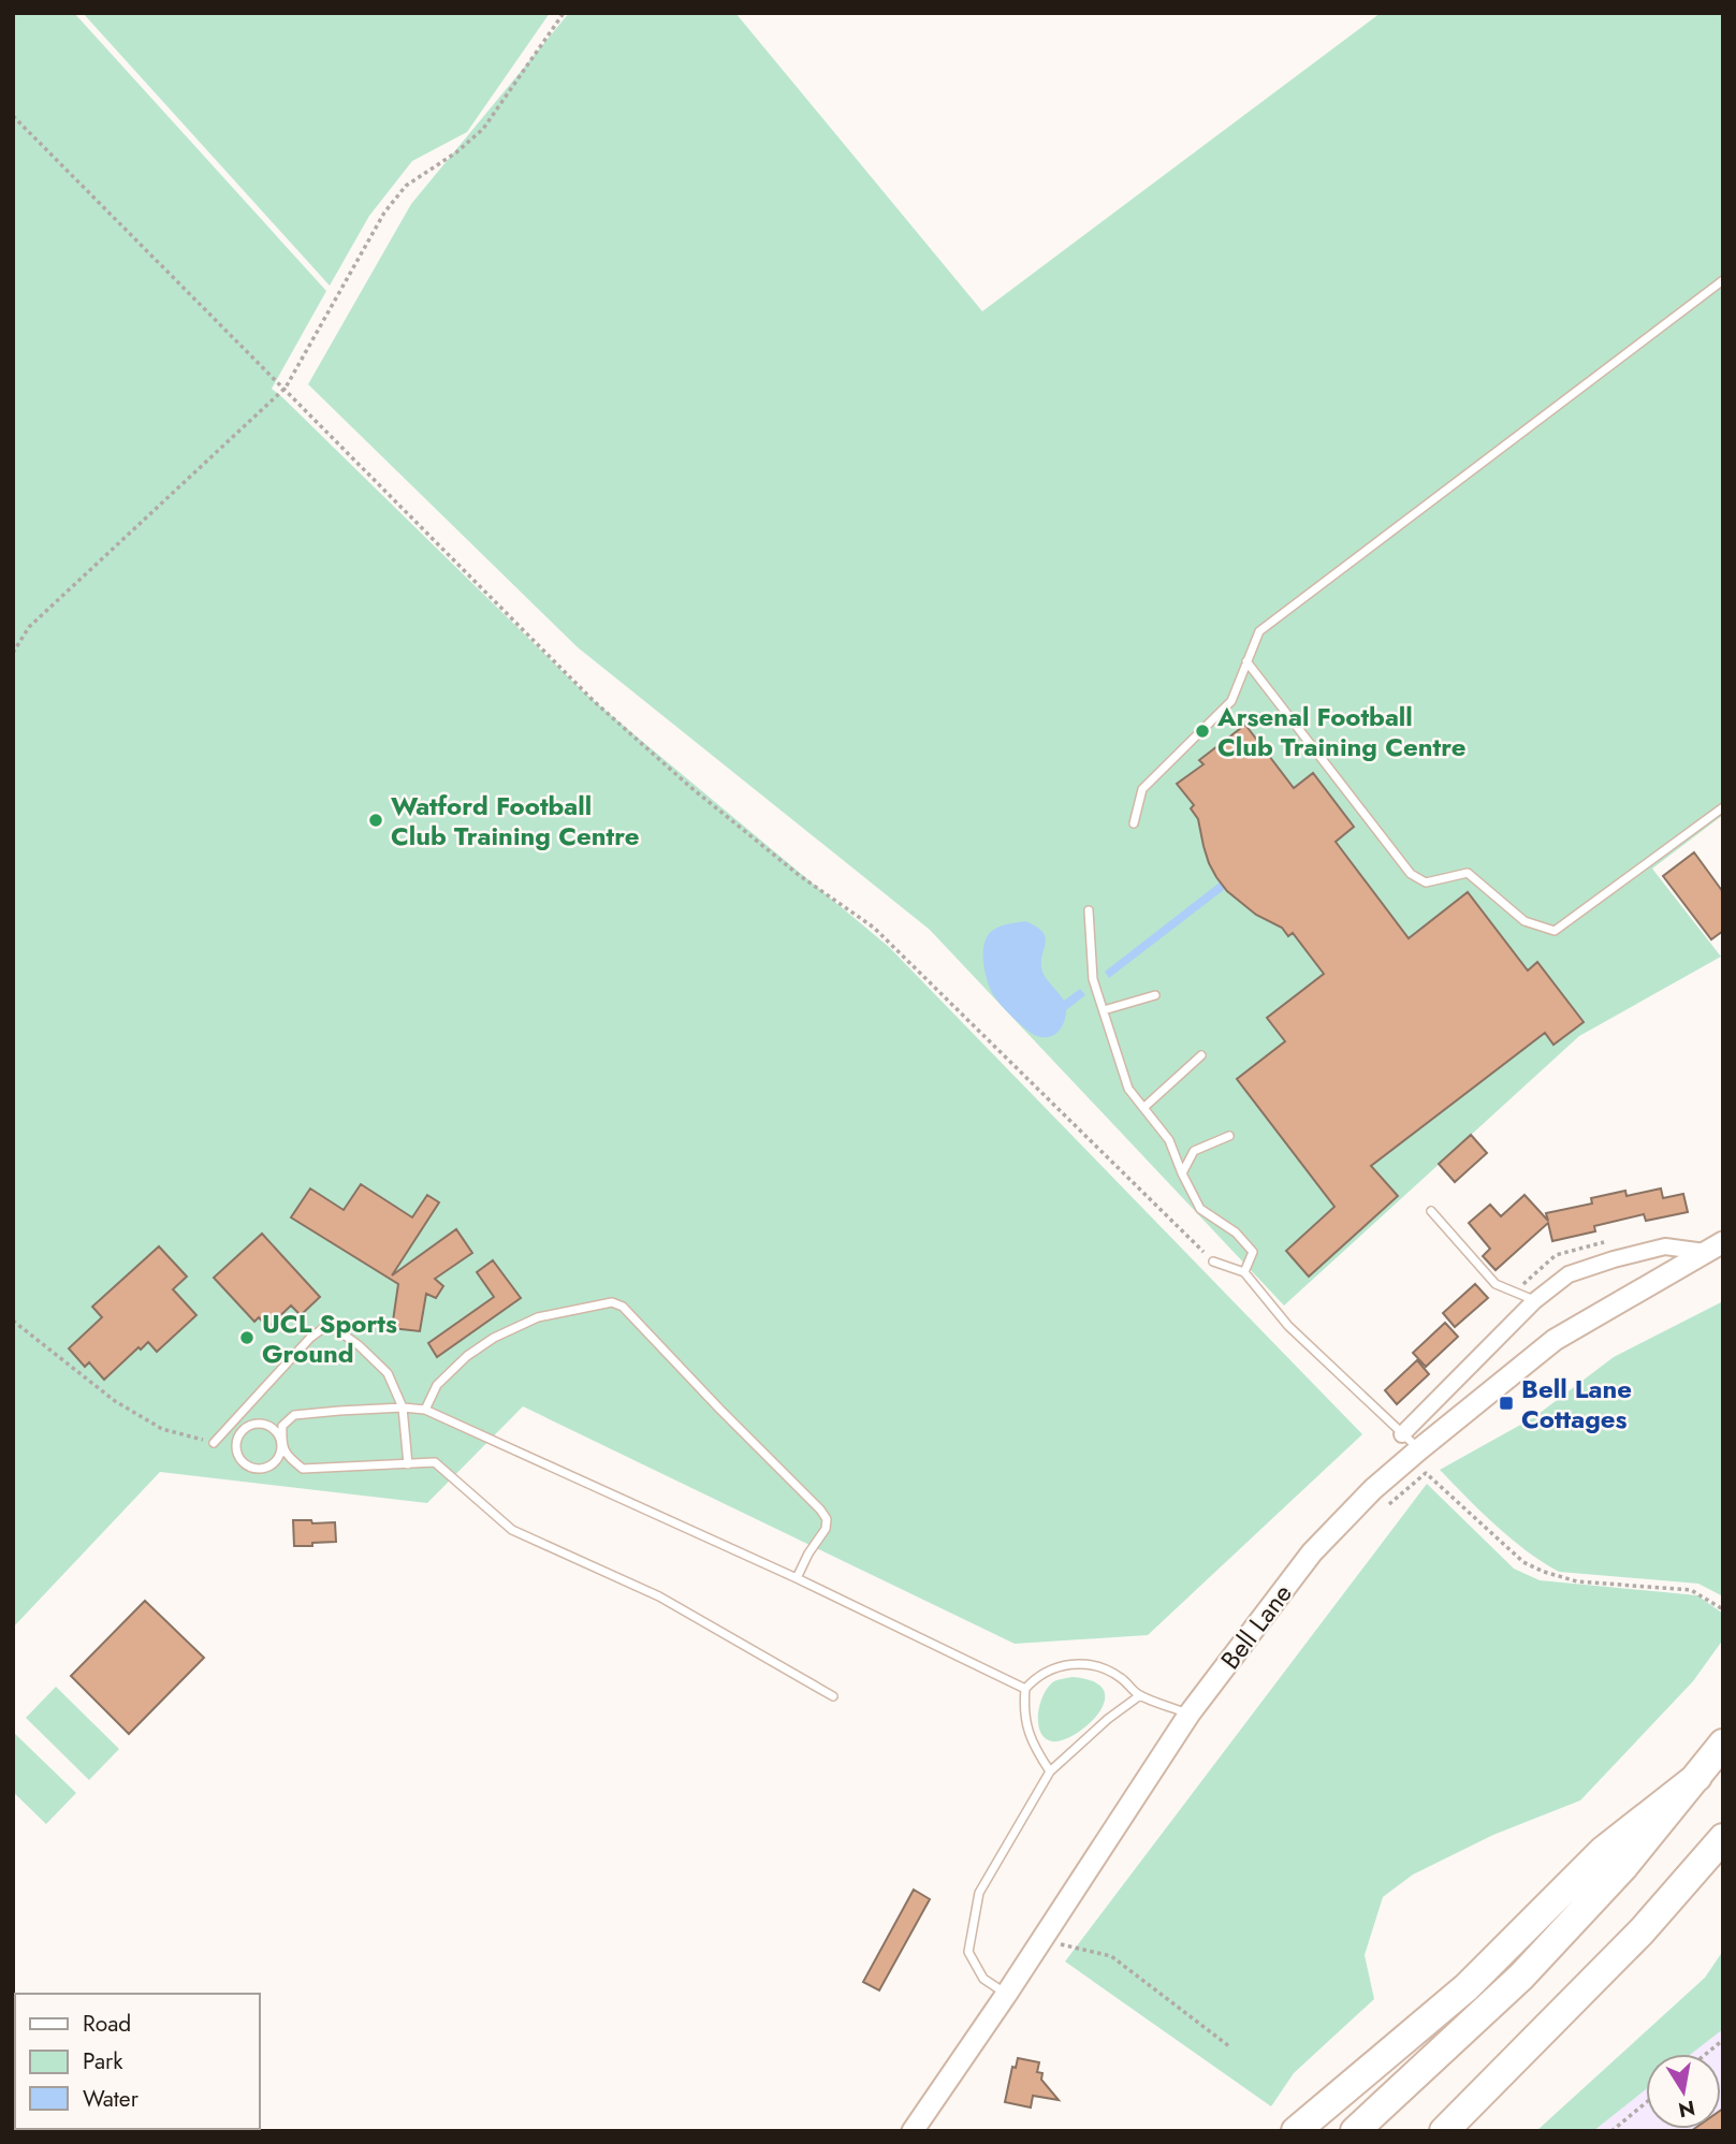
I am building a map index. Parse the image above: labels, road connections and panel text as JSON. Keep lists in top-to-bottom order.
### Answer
{
  "streets": {
    "main road": ["Bell Lane"]
  },
  "places": {
    "other": ["Arsenal Football Club Training Centre", "Watford Football Club Training Centre", "UCL Sports Ground"],
    "transit": ["Bell Lane Cottages"]
  },
  "legend": ["Road", "Park", "Water"],
  "north": "bottom"
}
